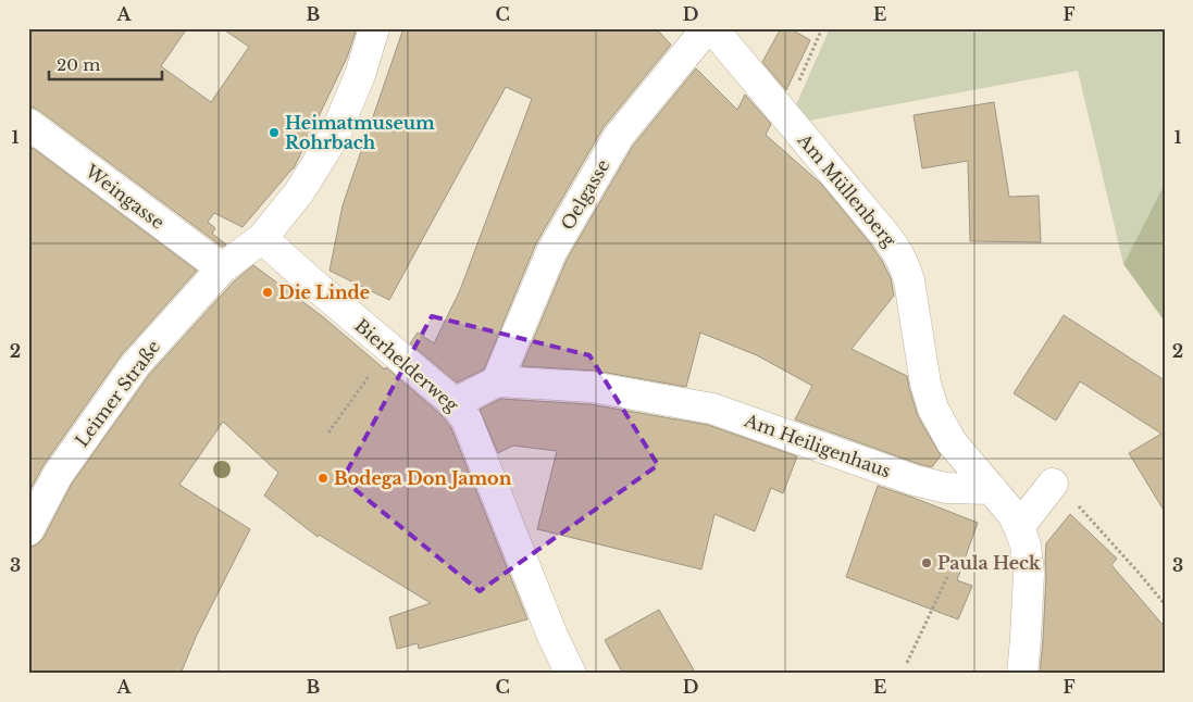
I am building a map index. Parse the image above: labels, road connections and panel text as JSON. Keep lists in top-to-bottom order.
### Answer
{
  "streets": {
    "street": [
      "Am Müllenberg",
      "Oelgasse",
      "Weingasse",
      "Bierhelderweg",
      "Leimer Straße",
      "Am Heiligenhaus"
    ]
  },
  "crossings": [
    ["Am Müllenberg", "Am Heiligenhaus"],
    ["Oelgasse", "Am Heiligenhaus"],
    ["Weingasse", "Leimer Straße"],
    ["Bierhelderweg", "Leimer Straße"]
  ],
  "places": [
    "Heimatmuseum Rohrbach",
    "Die Linde",
    "Bodega Don Jamon",
    "Paula Heck"
  ],
  "scale_bar": "20 m",
  "grid": {
    "columns": [
      "A",
      "B",
      "C",
      "D",
      "E",
      "F"
    ],
    "rows": ["1", "2", "3"]
  }
}
